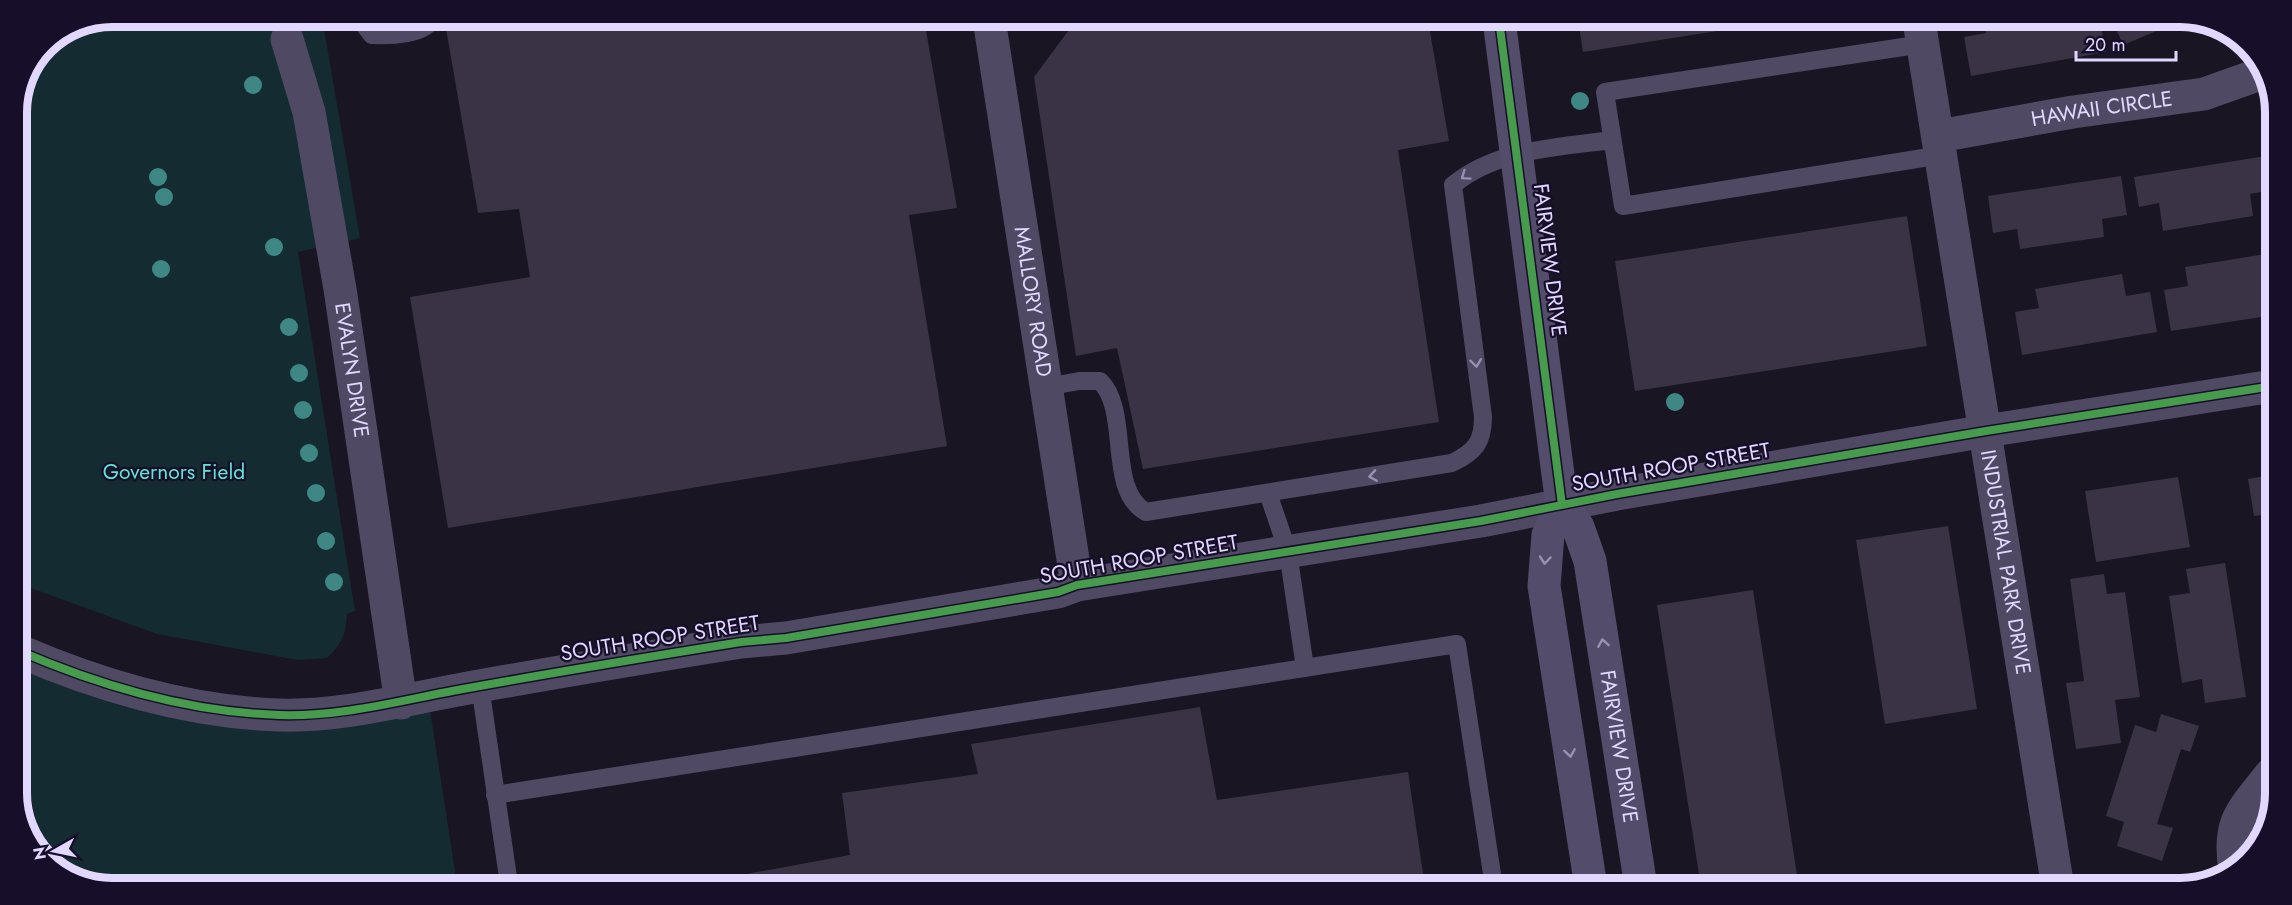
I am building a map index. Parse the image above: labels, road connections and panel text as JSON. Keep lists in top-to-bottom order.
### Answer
{
  "streets": {
    "main road": ["FAIRVIEW DRIVE"],
    "street": [
      "HAWAII CIRCLE",
      "MALLORY ROAD",
      "EVALYN DRIVE",
      "SOUTH ROOP STREET",
      "INDUSTRIAL PARK DRIVE"
    ]
  },
  "crossings": [
    ["HAWAII CIRCLE", "INDUSTRIAL PARK DRIVE"],
    ["FAIRVIEW DRIVE", "SOUTH ROOP STREET"],
    ["MALLORY ROAD", "SOUTH ROOP STREET"],
    ["EVALYN DRIVE", "SOUTH ROOP STREET"],
    ["SOUTH ROOP STREET", "INDUSTRIAL PARK DRIVE"]
  ],
  "parks": ["Governors Field"],
  "scale_bar": "20 m",
  "north": "left"
}
